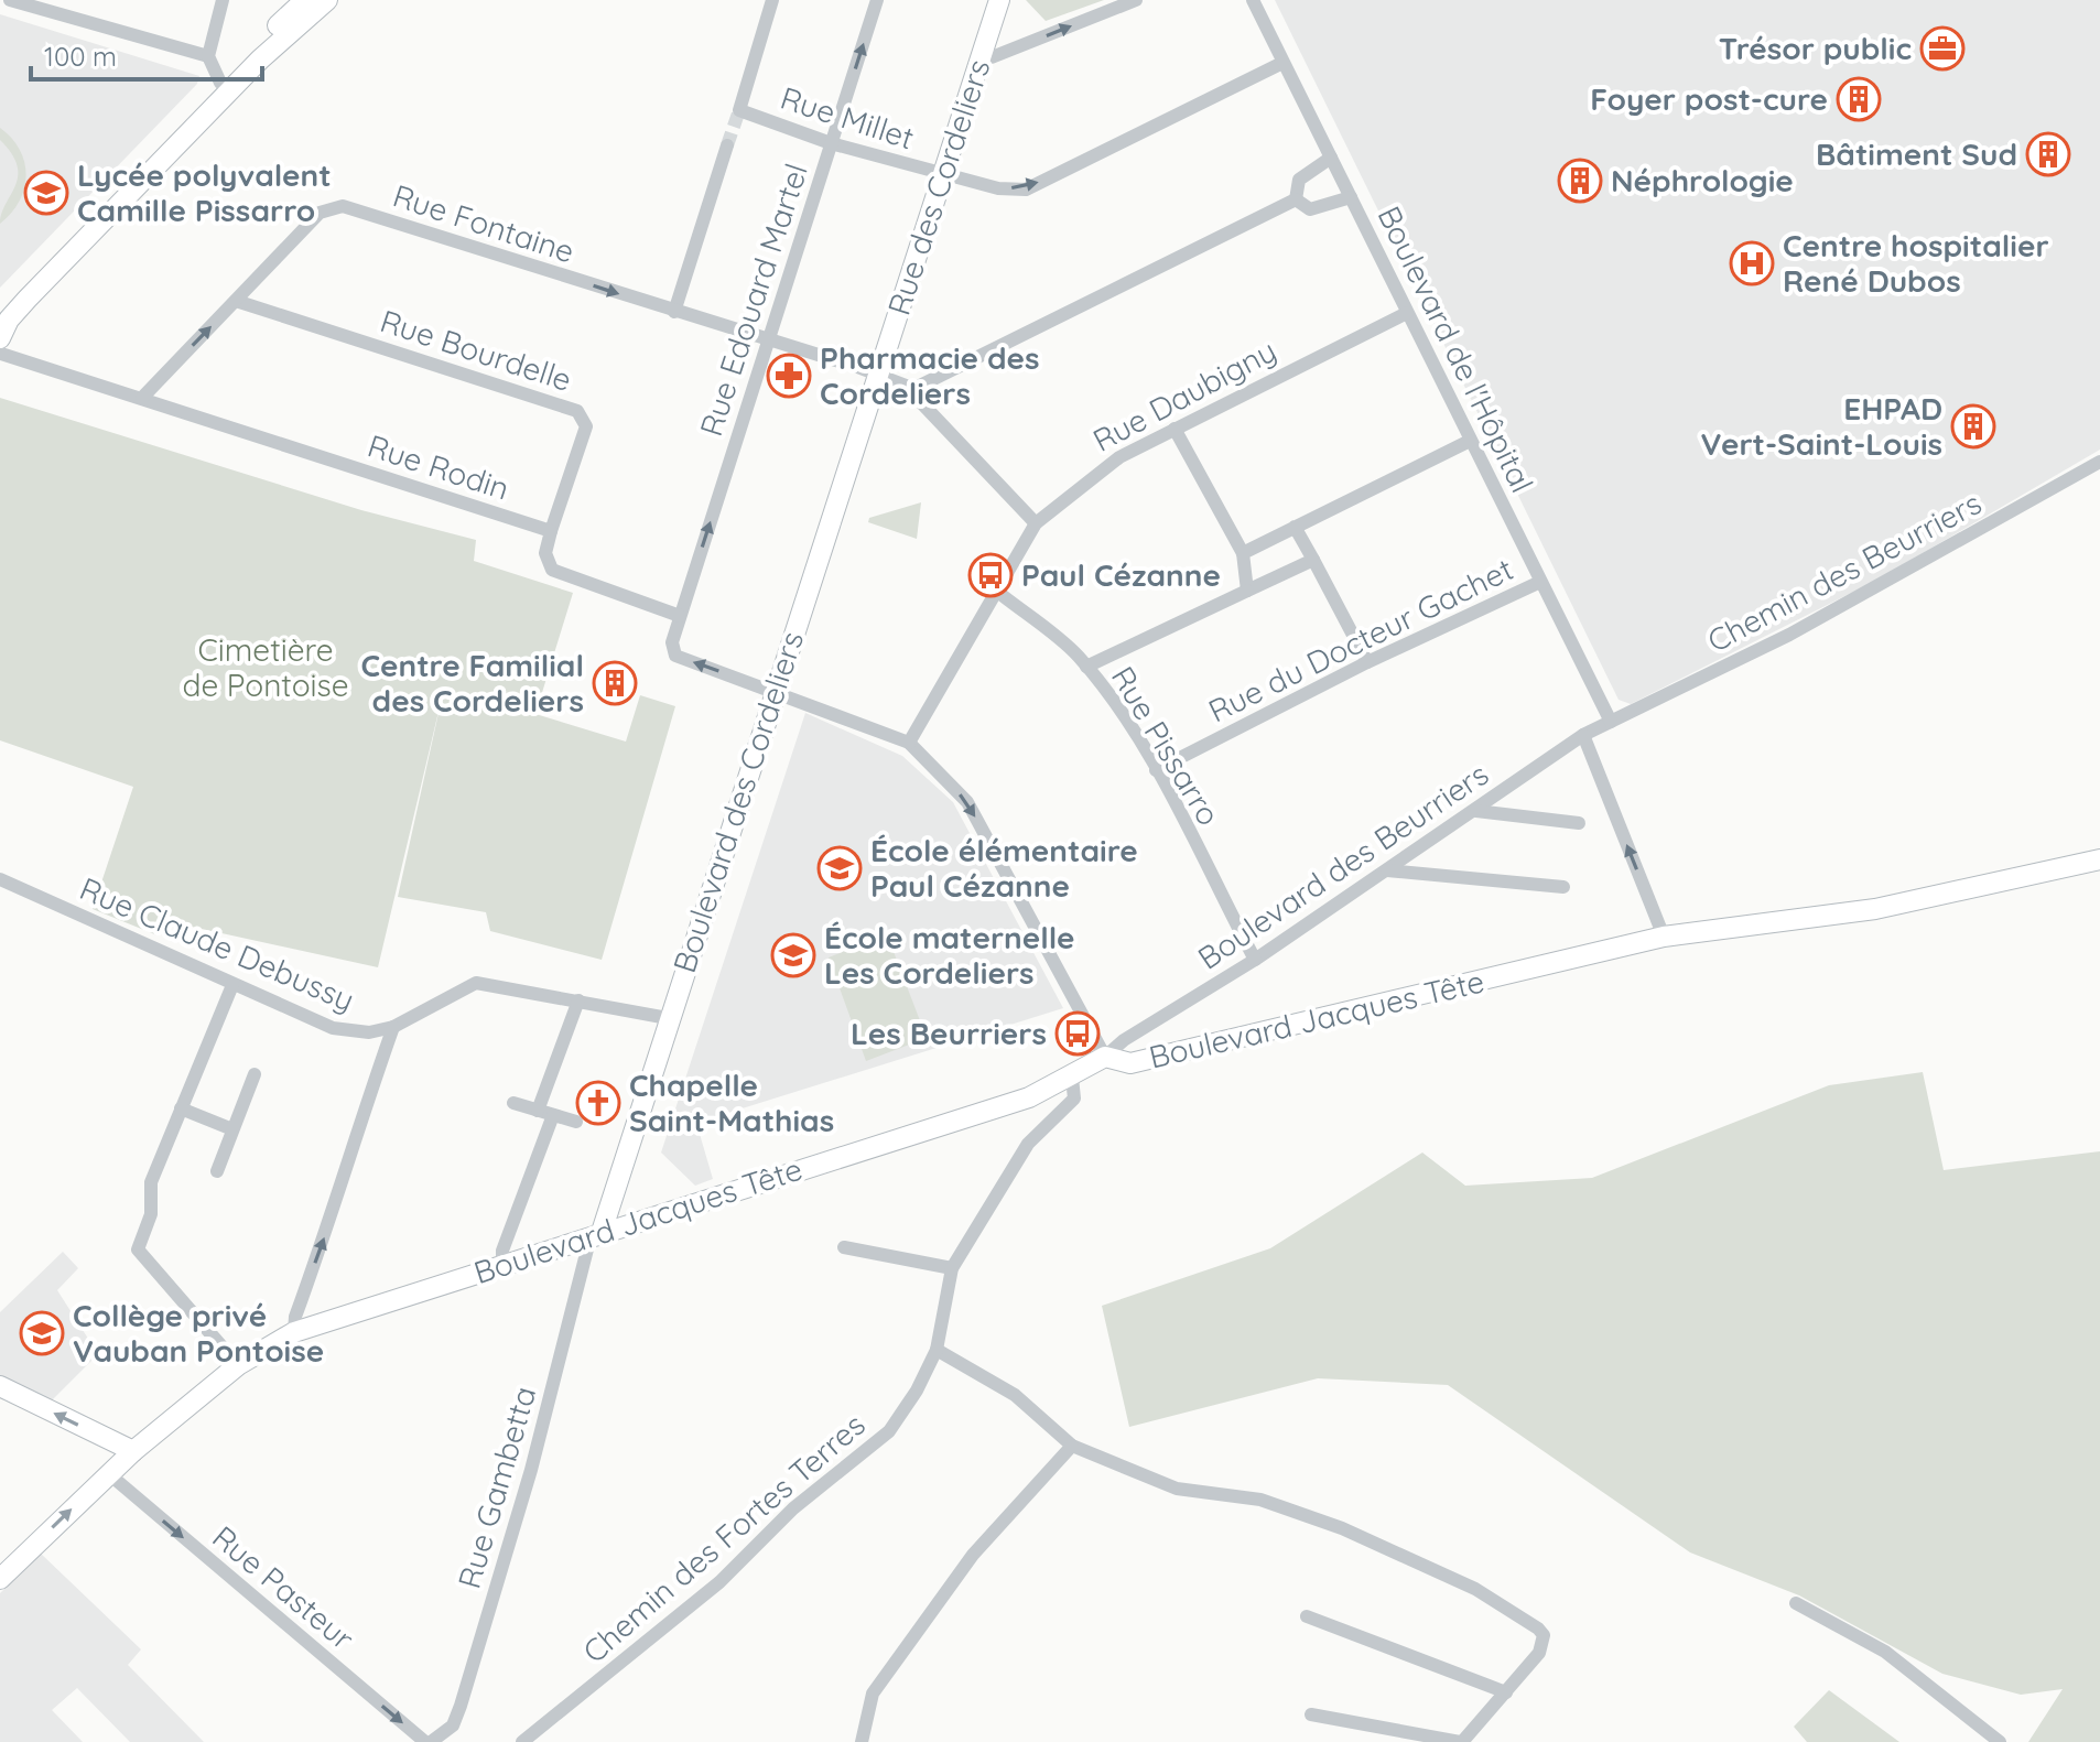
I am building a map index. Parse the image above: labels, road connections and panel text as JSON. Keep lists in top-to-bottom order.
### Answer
{
  "streets": {
    "street": [
      "Rue Millet",
      "Rue des Cordeliers",
      "Rue Fontaine",
      "Rue Edouard Martel",
      "Boulevard de l'Hôpital",
      "Rue Bourdelle",
      "Rue Daubigny",
      "Rue Rodin",
      "Chemin des Beurriers",
      "Rue du Docteur Gachet",
      "Rue Pissarro",
      "Boulevard des Cordeliers",
      "Boulevard des Beurriers",
      "Rue Claude Debussy",
      "Boulevard Jacques Tête",
      "Rue Gambetta",
      "Chemin des Fortes Terres",
      "Rue Pasteur"
    ]
  },
  "crossings": [
    ["Rue Millet", "Rue des Cordeliers"],
    ["Rue Millet", "Rue Edouard Martel"],
    ["Rue Millet", "Boulevard de l'Hôpital"],
    ["Rue des Cordeliers", "Rue Fontaine"],
    ["Rue des Cordeliers", "Boulevard des Cordeliers"],
    ["Rue Fontaine", "Rue Edouard Martel"],
    ["Rue Fontaine", "Rue Bourdelle"],
    ["Rue Fontaine", "Rue Rodin"],
    ["Rue Fontaine", "Boulevard des Cordeliers"],
    ["Boulevard de l'Hôpital", "Rue Daubigny"],
    ["Boulevard de l'Hôpital", "Chemin des Beurriers"],
    ["Boulevard de l'Hôpital", "Rue du Docteur Gachet"],
    ["Boulevard de l'Hôpital", "Boulevard des Beurriers"],
    ["Rue Bourdelle", "Rue Rodin"],
    ["Rue Daubigny", "Rue Pissarro"],
    ["Chemin des Beurriers", "Boulevard des Beurriers"],
    ["Rue du Docteur Gachet", "Rue Pissarro"],
    ["Rue Pissarro", "Boulevard des Beurriers"],
    ["Boulevard des Cordeliers", "Rue Claude Debussy"],
    ["Boulevard des Cordeliers", "Boulevard Jacques Tête"],
    ["Boulevard des Cordeliers", "Rue Gambetta"],
    ["Boulevard des Beurriers", "Boulevard Jacques Tête"],
    ["Boulevard Jacques Tête", "Rue Gambetta"],
    ["Boulevard Jacques Tête", "Chemin des Fortes Terres"],
    ["Boulevard Jacques Tête", "Rue Pasteur"],
    ["Rue Gambetta", "Rue Pasteur"]
  ],
  "one_way": [
    "Rue Millet",
    "Rue Fontaine",
    "Rue Edouard Martel",
    "Rue Pasteur"
  ],
  "parks": ["Cimetière de Pontoise"],
  "places": {
    "office": ["Trésor public"],
    "building": [
      "Foyer post-cure",
      "Bâtiment Sud",
      "Néphrologie",
      "EHPAD Vert-Saint-Louis",
      "Centre Familial des Cordeliers"
    ],
    "school or university": [
      "Lycée polyvalent Camille Pissarro",
      "École élémentaire Paul Cézanne",
      "École maternelle Les Cordeliers",
      "Collège privé Vauban Pontoise"
    ],
    "hospital": ["Centre hospitalier René Dubos"],
    "pharmacy": ["Pharmacie des Cordeliers"],
    "bus stop": ["Paul Cézanne", "Les Beurriers"],
    "church": ["Chapelle Saint-Mathias"]
  },
  "scale_bar": "100 m"
}
